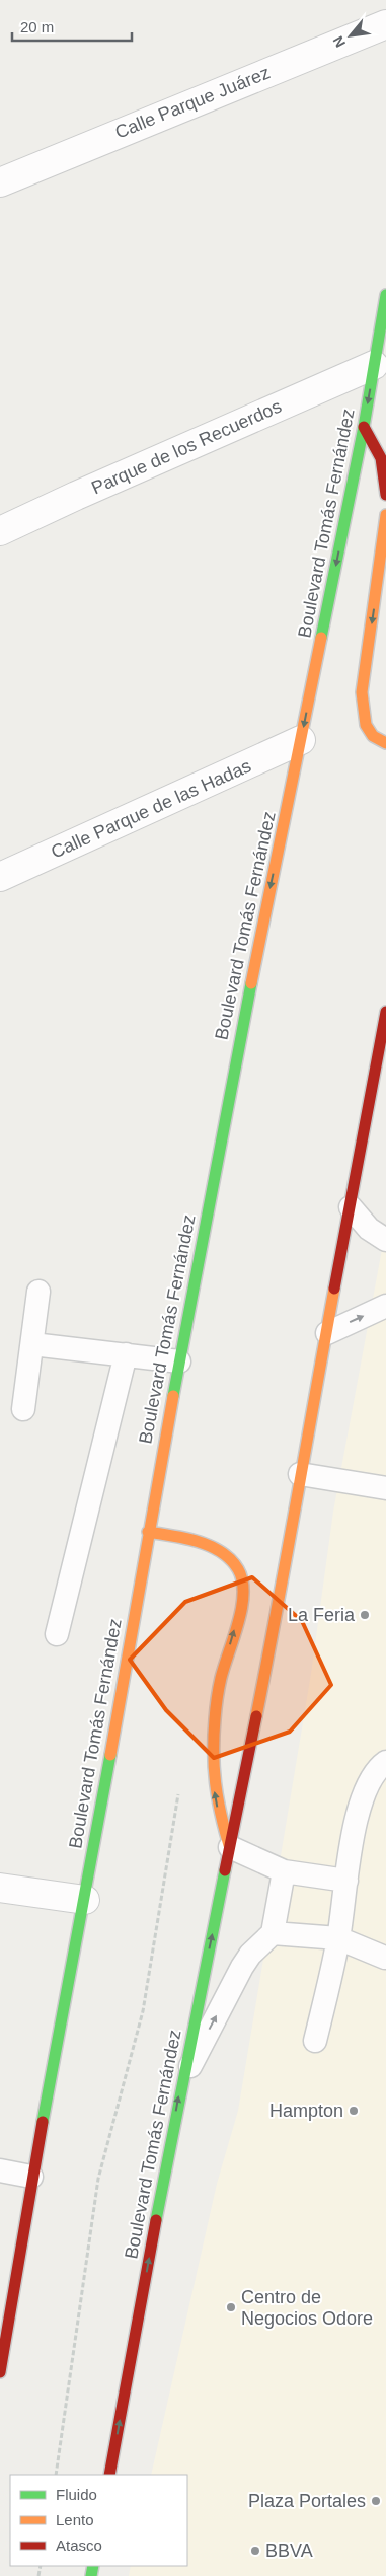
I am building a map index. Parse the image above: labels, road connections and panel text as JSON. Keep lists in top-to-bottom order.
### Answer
{
  "streets": {
    "main road": ["Boulevard Tomás Fernández"],
    "street": ["Calle Parque Juárez", "Parque de los Recuerdos", "Calle Parque de las Hadas"]
  },
  "crossings": [
    ["Parque de los Recuerdos", "Boulevard Tomás Fernández"],
    ["Boulevard Tomás Fernández", "Calle Parque de las Hadas"]
  ],
  "places": [
    "La Feria",
    "Hampton",
    "Centro de Negocios Odore",
    "Plaza Portales",
    "BBVA"
  ],
  "legend": ["Fluido", "Lento", "Atasco"],
  "scale_bar": "20 m",
  "north": "bottom left"
}
